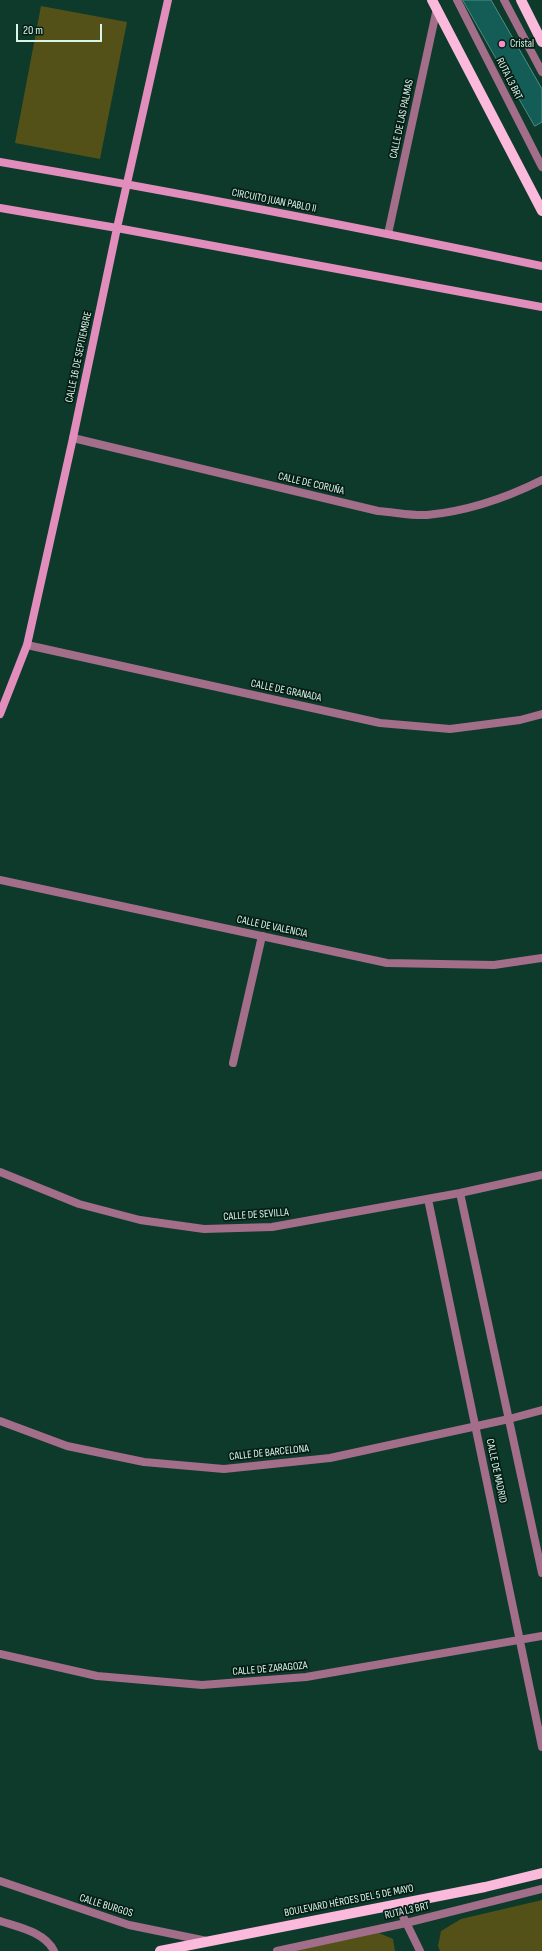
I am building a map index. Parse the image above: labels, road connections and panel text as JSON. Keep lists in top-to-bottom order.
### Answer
{
  "streets": {
    "main road": ["CIRCUITO JUAN PABLO II", "CALLE 16 DE SEPTIEMBRE", "BOULEVARD HÉROES DEL 5 DE MAYO"],
    "street": [
      "RUTA L3 BRT",
      "CALLE DE LAS PALMAS",
      "CALLE DE CORUÑA",
      "CALLE DE GRANADA",
      "CALLE DE VALENCIA",
      "CALLE DE SEVILLA",
      "CALLE DE BARCELONA",
      "CALLE DE MADRID",
      "CALLE DE ZARAGOZA",
      "CALLE BURGOS"
    ]
  },
  "crossings": [
    ["CALLE DE LAS PALMAS", "CIRCUITO JUAN PABLO II"],
    ["CIRCUITO JUAN PABLO II", "CALLE 16 DE SEPTIEMBRE"],
    ["CALLE 16 DE SEPTIEMBRE", "CALLE DE CORUÑA"],
    ["CALLE 16 DE SEPTIEMBRE", "CALLE DE GRANADA"],
    ["CALLE DE SEVILLA", "CALLE DE MADRID"],
    ["CALLE DE BARCELONA", "CALLE DE MADRID"],
    ["CALLE DE MADRID", "CALLE DE ZARAGOZA"],
    ["BOULEVARD HÉROES DEL 5 DE MAYO", "CALLE BURGOS"]
  ],
  "places": ["Cristal"],
  "scale_bar": "20 m"
}
